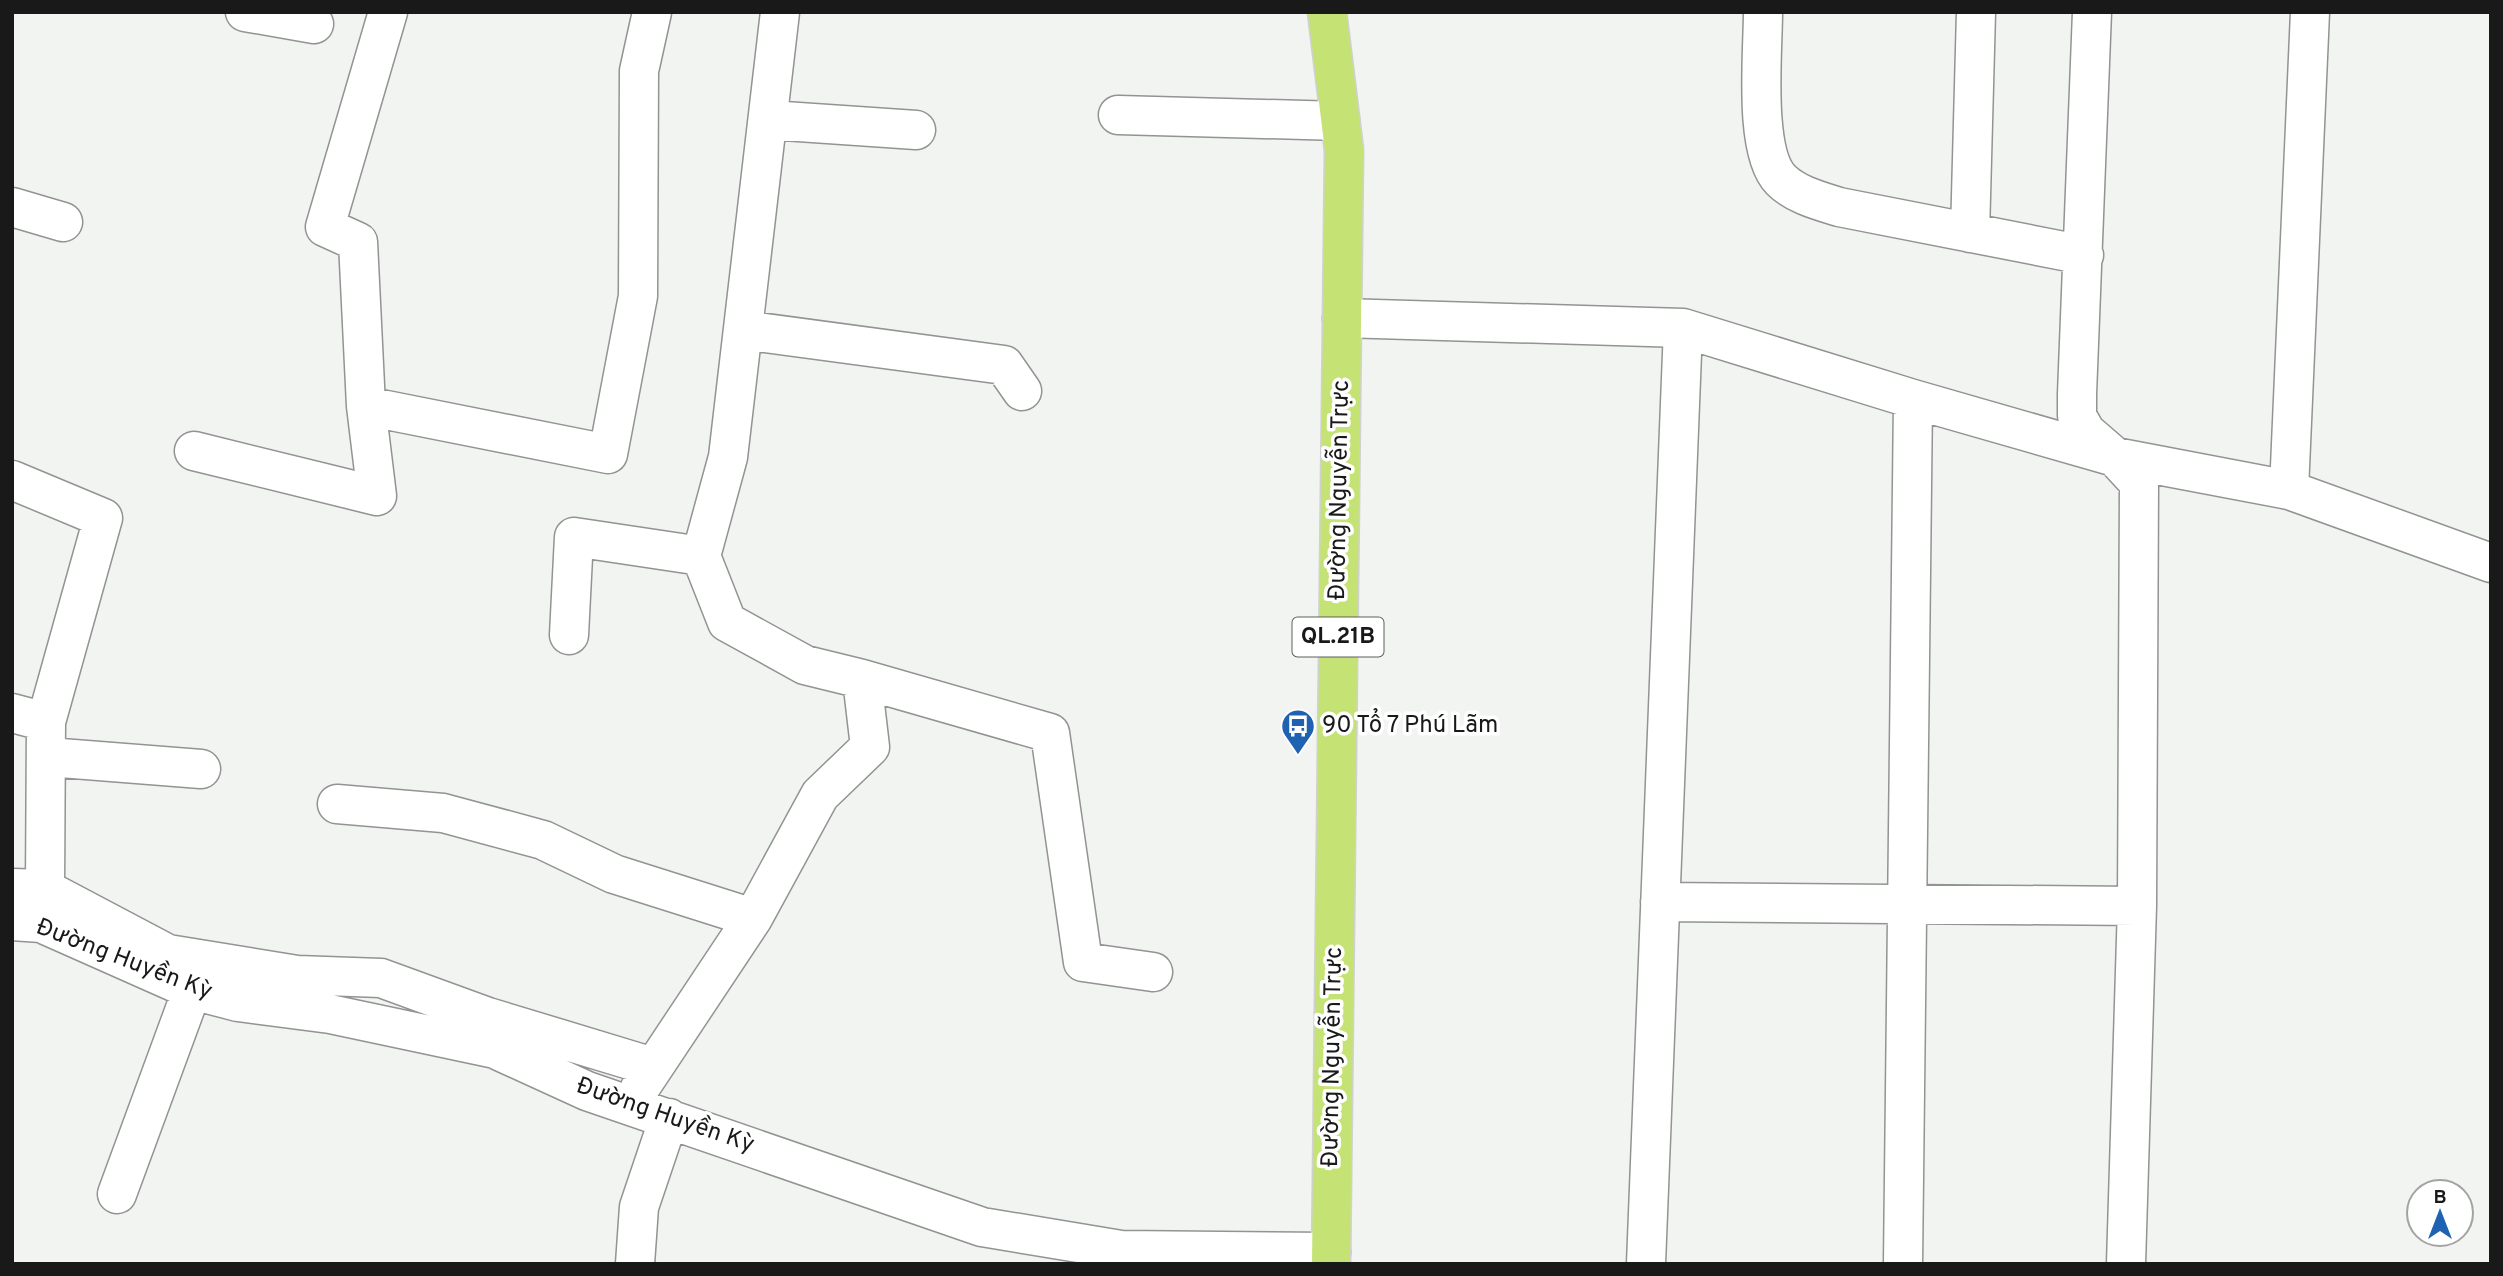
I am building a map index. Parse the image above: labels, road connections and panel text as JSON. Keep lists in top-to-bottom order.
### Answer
{
  "streets": {
    "highway": ["Đường Nguyễn Trực", "QL.21B"],
    "street": ["Đường Huyền Kỳ"]
  },
  "crossings": [
    ["Đường Nguyễn Trực", "Đường Huyền Kỳ"]
  ],
  "places": {
    "bus stop": ["90 Tổ 7 Phú Lãm"]
  },
  "north": "top"
}
